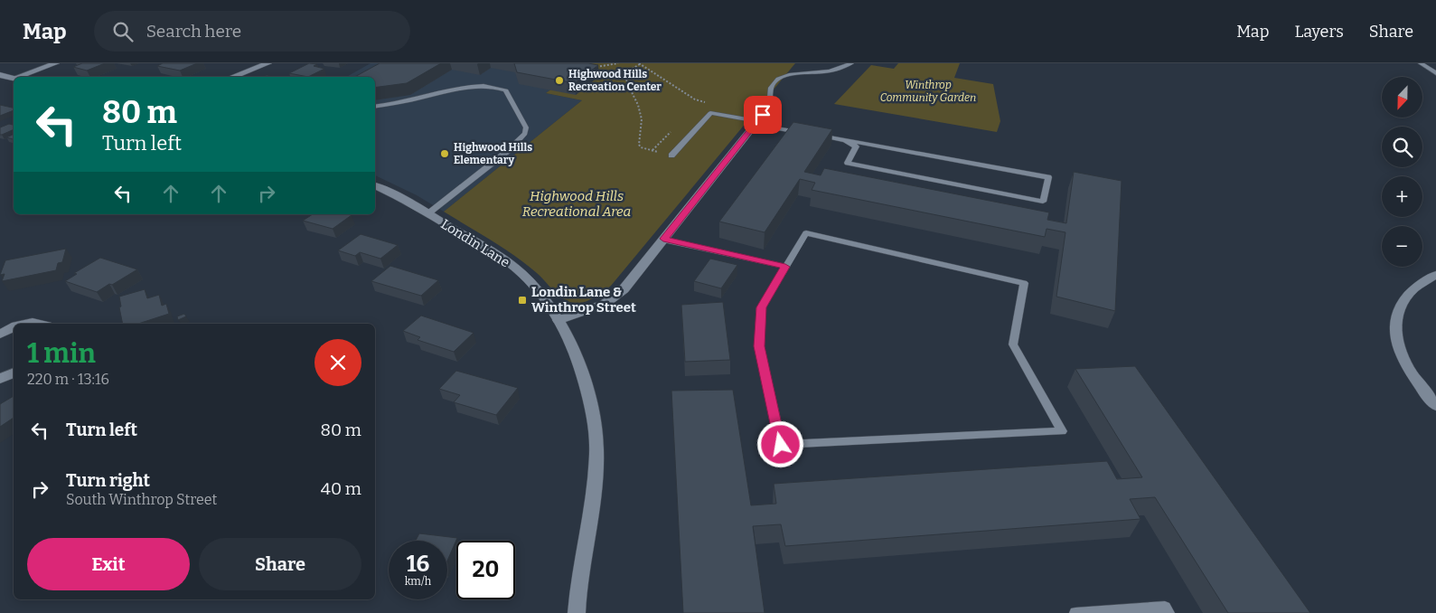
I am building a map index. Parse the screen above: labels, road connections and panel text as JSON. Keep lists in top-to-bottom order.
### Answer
{
  "streets": {
    "street": ["Londin Lane"]
  },
  "parks": ["Winthrop Community Garden", "Highwood Hills Recreational Area"],
  "places": {
    "other": ["Highwood Hills Recreation Center", "Highwood Hills Elementary"],
    "transit": ["Londin Lane & Winthrop Street"]
  },
  "north": "bottom",
  "page": {
    "header": "Map",
    "search": "Search here",
    "nav": ["Map", "Layers", "Share"],
    "map_buttons": ["+", "−"],
    "turn": ["80 m", "Turn left"],
    "heading": ["1 min", "220 m · 13:16"],
    "list": [
      {
        "name": "Turn left",
        "value": "80 m"
      },
      {
        "name": "Turn right",
        "note": "South Winthrop Street",
        "value": "40 m"
      }
    ],
    "buttons": ["Exit", "Share"],
    "speed": "16 km/h",
    "limit": "20"
  }
}
